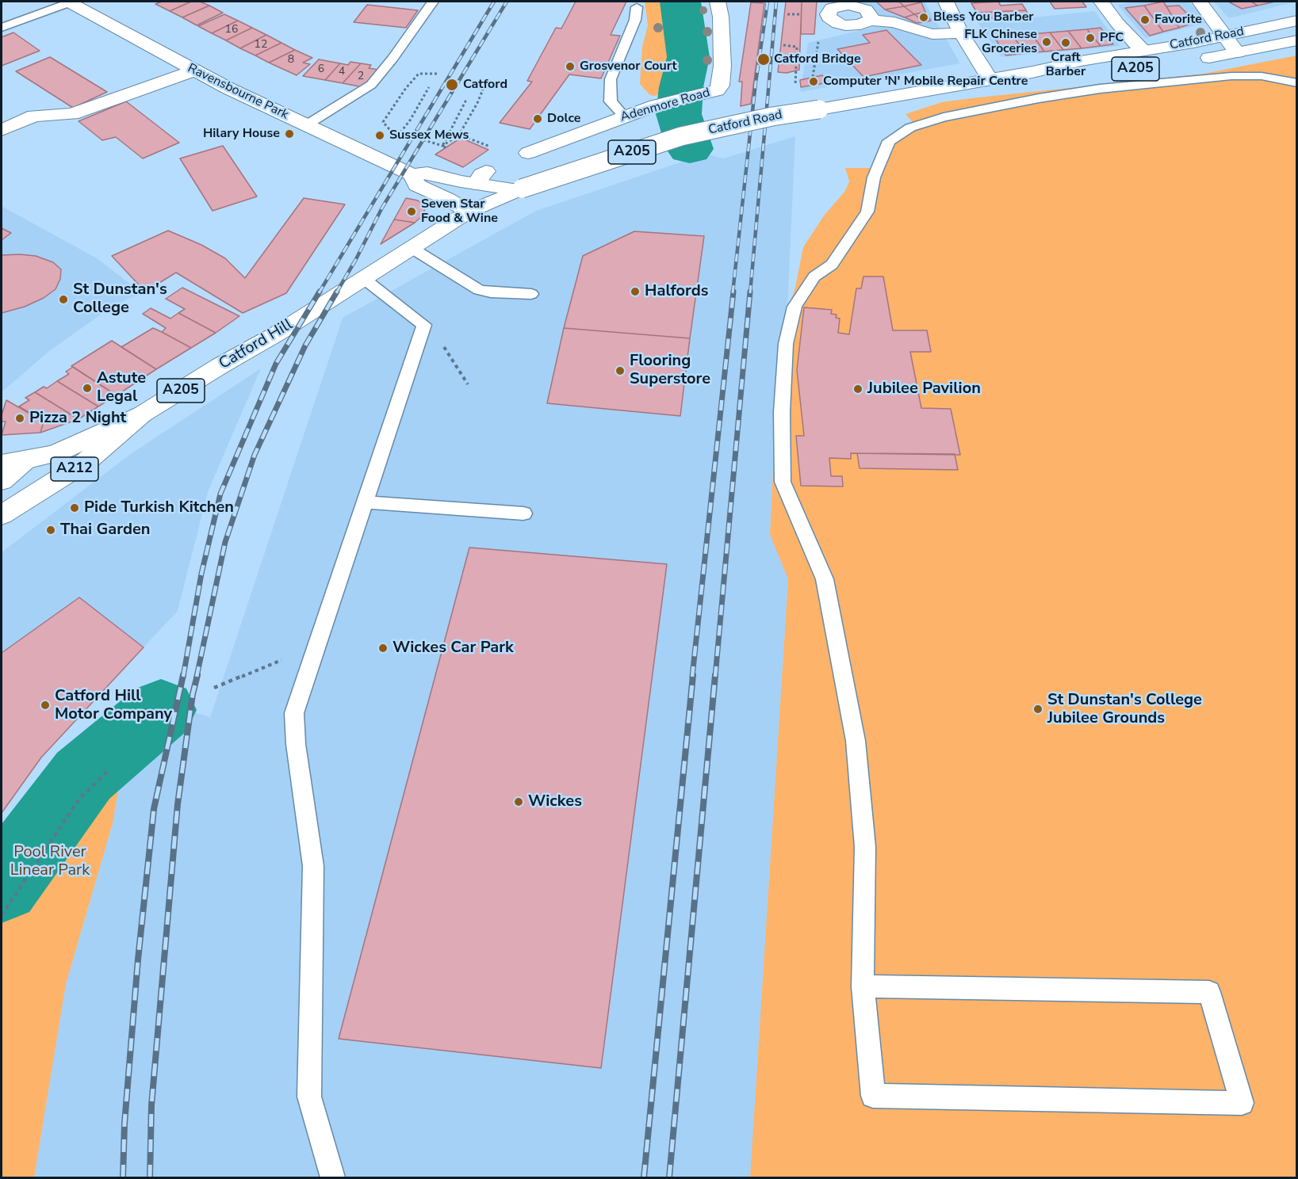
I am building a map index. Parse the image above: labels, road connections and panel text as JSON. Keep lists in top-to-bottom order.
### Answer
{
  "streets": {
    "main road": [
      "Catford Road",
      "A205",
      "Ravensbourne Park",
      "Adenmore Road",
      "Catford Hill",
      "A212"
    ]
  },
  "crossings": [
    ["Catford Road", "Ravensbourne Park"],
    ["Catford Road", "Catford Hill"],
    ["A205", "Catford Hill"],
    ["Ravensbourne Park", "Catford Hill"]
  ],
  "parks": ["Pool River Linear Park"],
  "places": [
    "Bless You Barber",
    "Favorite",
    "PFC",
    "FLK Chinese Groceries",
    "Craft Barber",
    "Catford Bridge",
    "Grosvenor Court",
    "Computer 'N' Mobile Repair Centre",
    "Catford",
    "Dolce",
    "Hilary House",
    "Sussex Mews",
    "Seven Star Food & Wine",
    "Halfords",
    "St Dunstan's College",
    "Flooring Superstore",
    "Astute Legal",
    "Jubilee Pavilion",
    "Pizza 2 Night",
    "Pide Turkish Kitchen",
    "Thai Garden",
    "Wickes Car Park",
    "Catford Hill Motor Company",
    "St Dunstan's College Jubilee Grounds",
    "Wickes"
  ],
  "house_numbers": [
    "16",
    "12",
    "8",
    "6",
    "4",
    "2"
  ]
}
